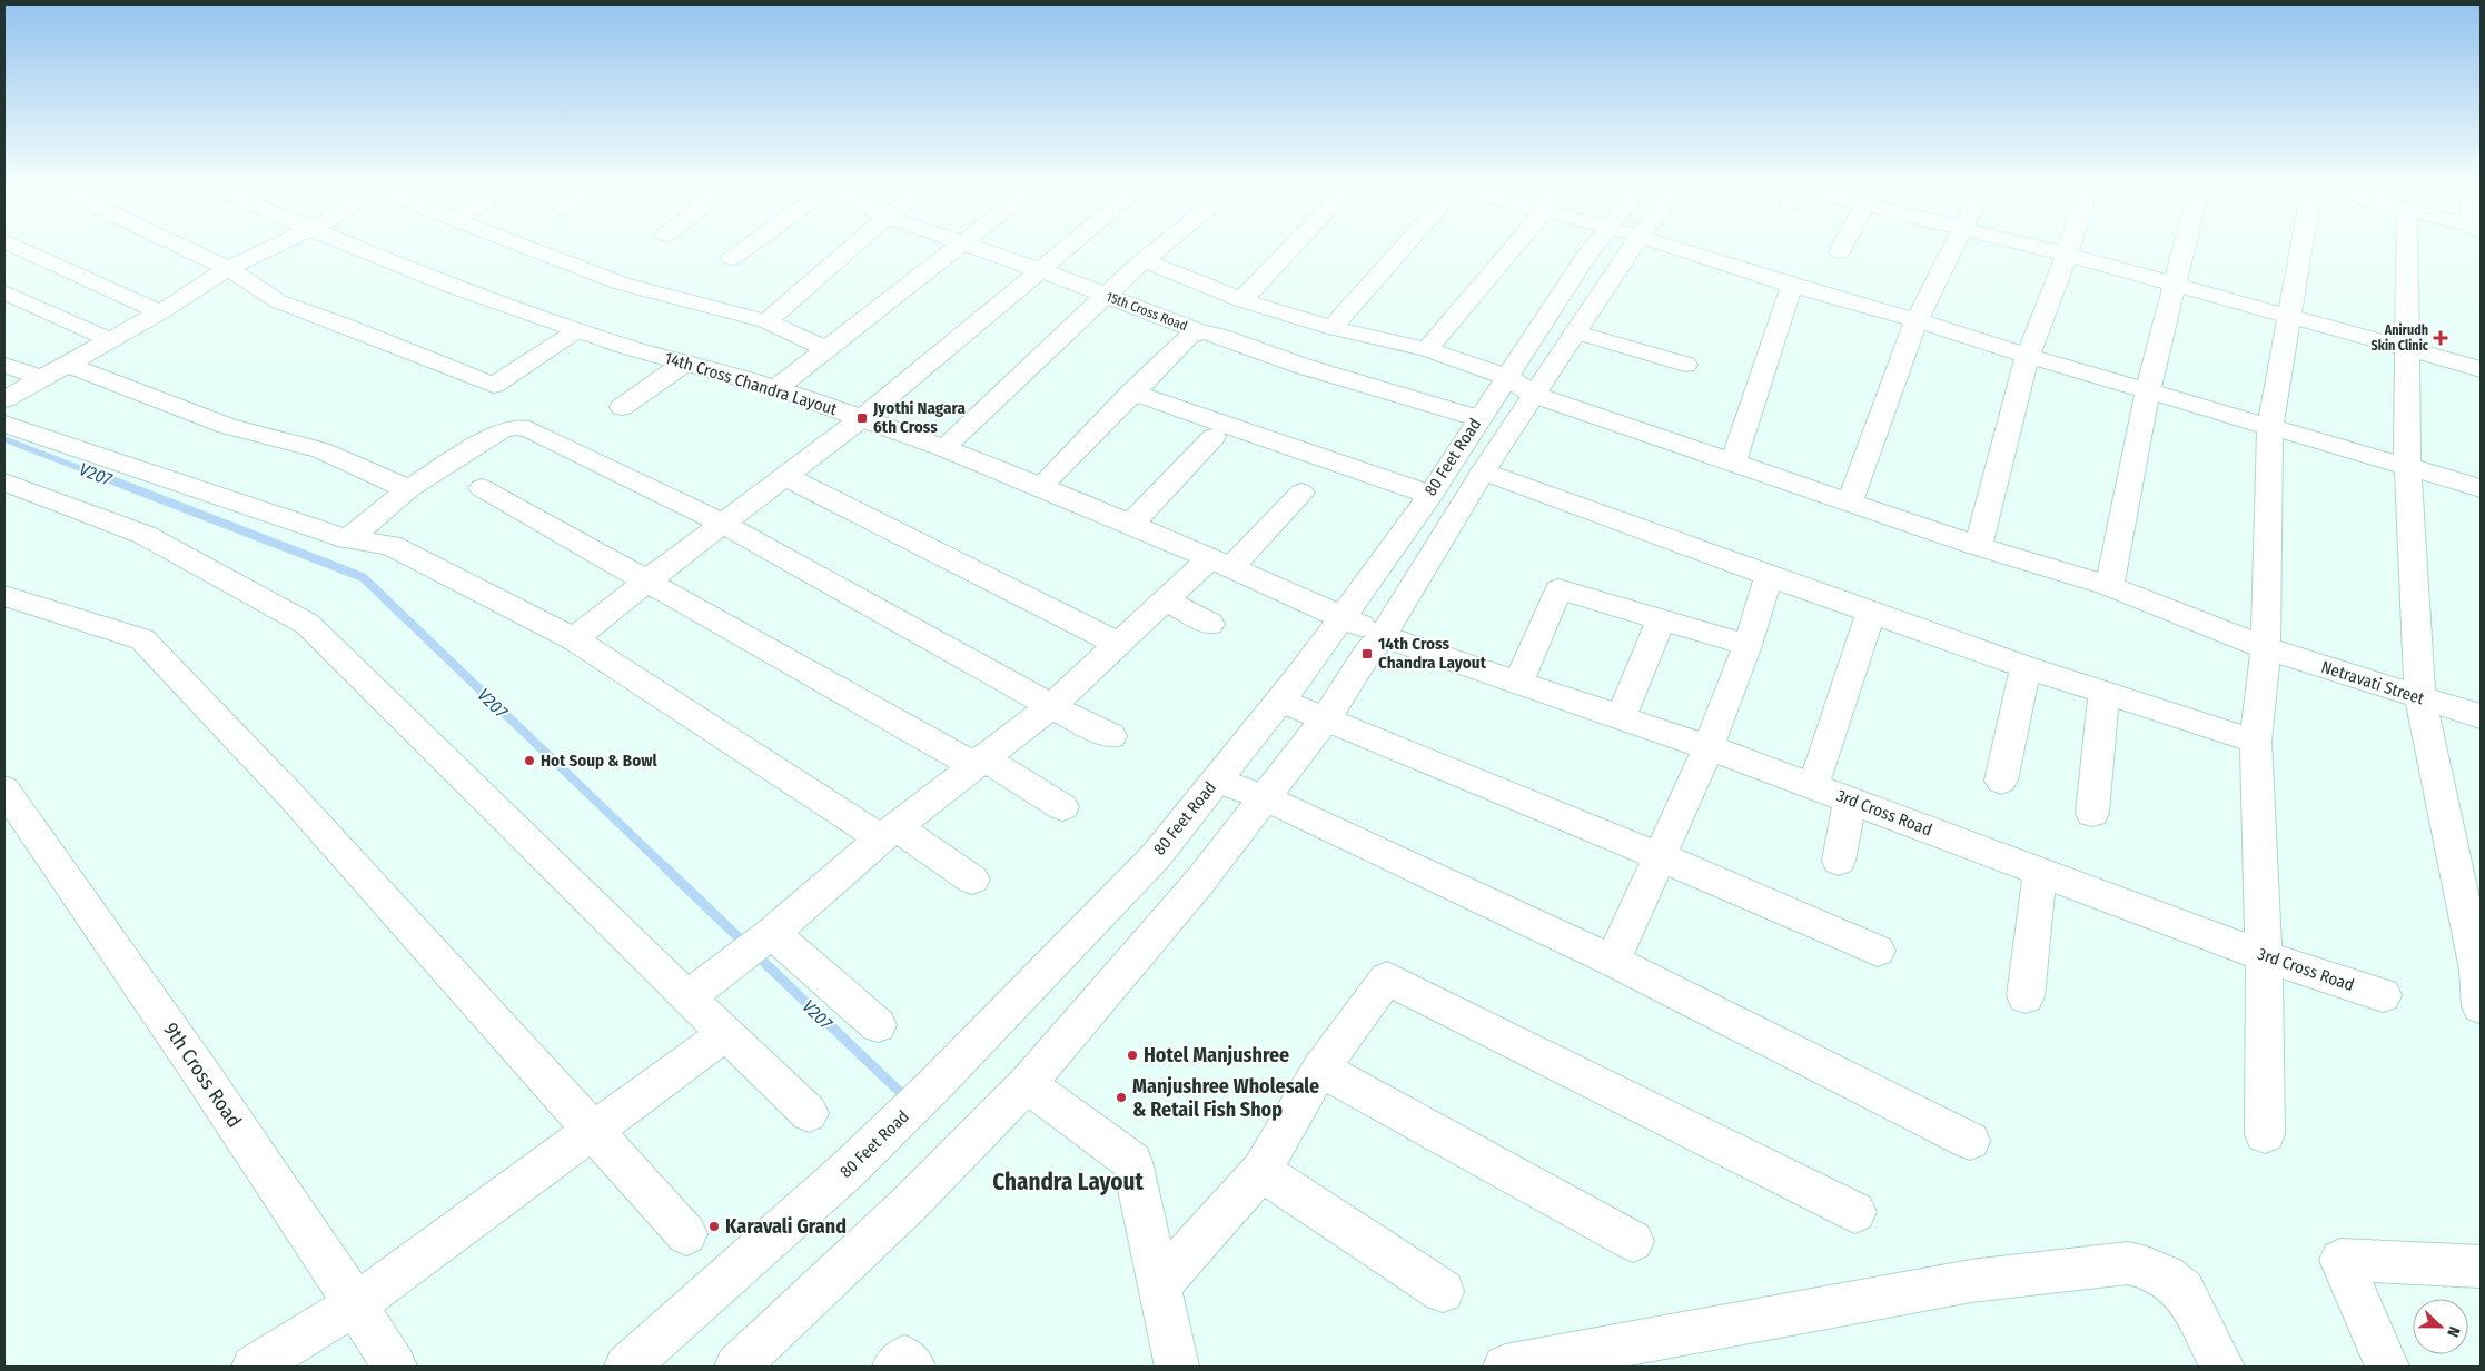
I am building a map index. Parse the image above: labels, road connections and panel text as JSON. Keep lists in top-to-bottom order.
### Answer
{
  "streets": {
    "street": [
      "15th Cross Road",
      "14th Cross Chandra Layout",
      "80 Feet Road",
      "Netravati Street",
      "3rd Cross Road",
      "9th Cross Road"
    ]
  },
  "crossings": [
    ["15th Cross Road", "80 Feet Road"],
    ["14th Cross Chandra Layout", "80 Feet Road"],
    ["14th Cross Chandra Layout", "3rd Cross Road"],
    ["80 Feet Road", "Netravati Street"],
    ["80 Feet Road", "3rd Cross Road"]
  ],
  "districts": ["Chandra Layout"],
  "water": ["V207"],
  "places": {
    "health": ["Anirudh Skin Clinic"],
    "transit": ["Jyothi Nagara 6th Cross", "14th Cross Chandra Layout"],
    "other": [
      "Hot Soup & Bowl",
      "Hotel Manjushree",
      "Manjushree Wholesale & Retail Fish Shop",
      "Karavali Grand"
    ]
  },
  "north": "right"
}
